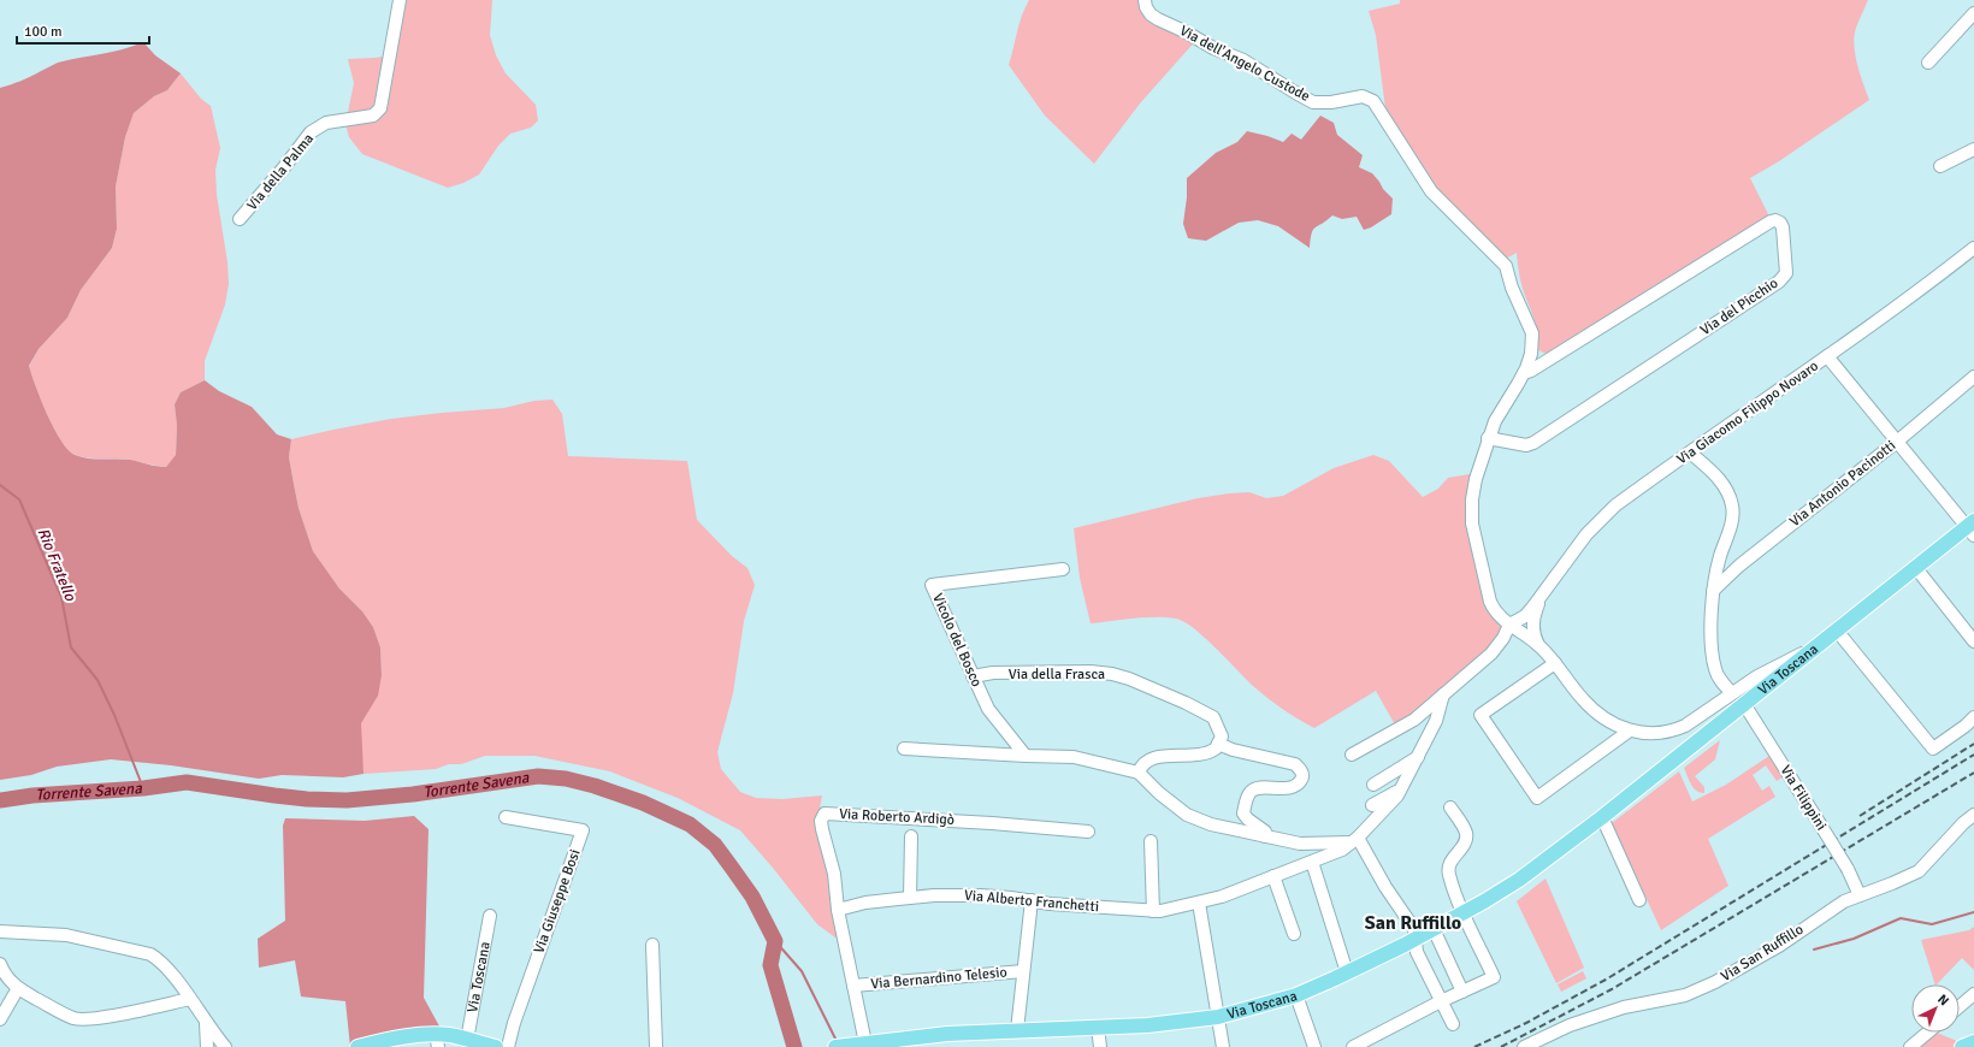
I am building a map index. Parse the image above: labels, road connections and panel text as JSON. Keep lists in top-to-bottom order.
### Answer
{
  "streets": {
    "main road": ["Via Toscana"],
    "street": [
      "Via dell'Angelo Custode",
      "Via della Palma",
      "Via del Picchio",
      "Via Giacomo Filippo Novaro",
      "Via Antonio Pacinotti",
      "Vicolo del Bosco",
      "Via della Frasca",
      "Via Filippini",
      "Via Roberto Ardigò",
      "Via Giuseppe Bosi",
      "Via Alberto Franchetti",
      "Via San Ruffillo",
      "Via Bernardino Telesio"
    ]
  },
  "crossings": [
    ["Via dell'Angelo Custode", "Via del Picchio"],
    ["Via dell'Angelo Custode", "Via Giacomo Filippo Novaro"],
    ["Via dell'Angelo Custode", "Via Toscana"],
    ["Vicolo del Bosco", "Via della Frasca"],
    ["Via Toscana", "Via Filippini"],
    ["Via Toscana", "Via Roberto Ardigò"],
    ["Via Filippini", "Via San Ruffillo"],
    ["Via Roberto Ardigò", "Via Alberto Franchetti"],
    ["Via Roberto Ardigò", "Via Bernardino Telesio"]
  ],
  "districts": ["San Ruffillo"],
  "water": ["Rio Fratello", "Torrente Savena"],
  "scale_bar": "100 m",
  "north": "top right"
}
